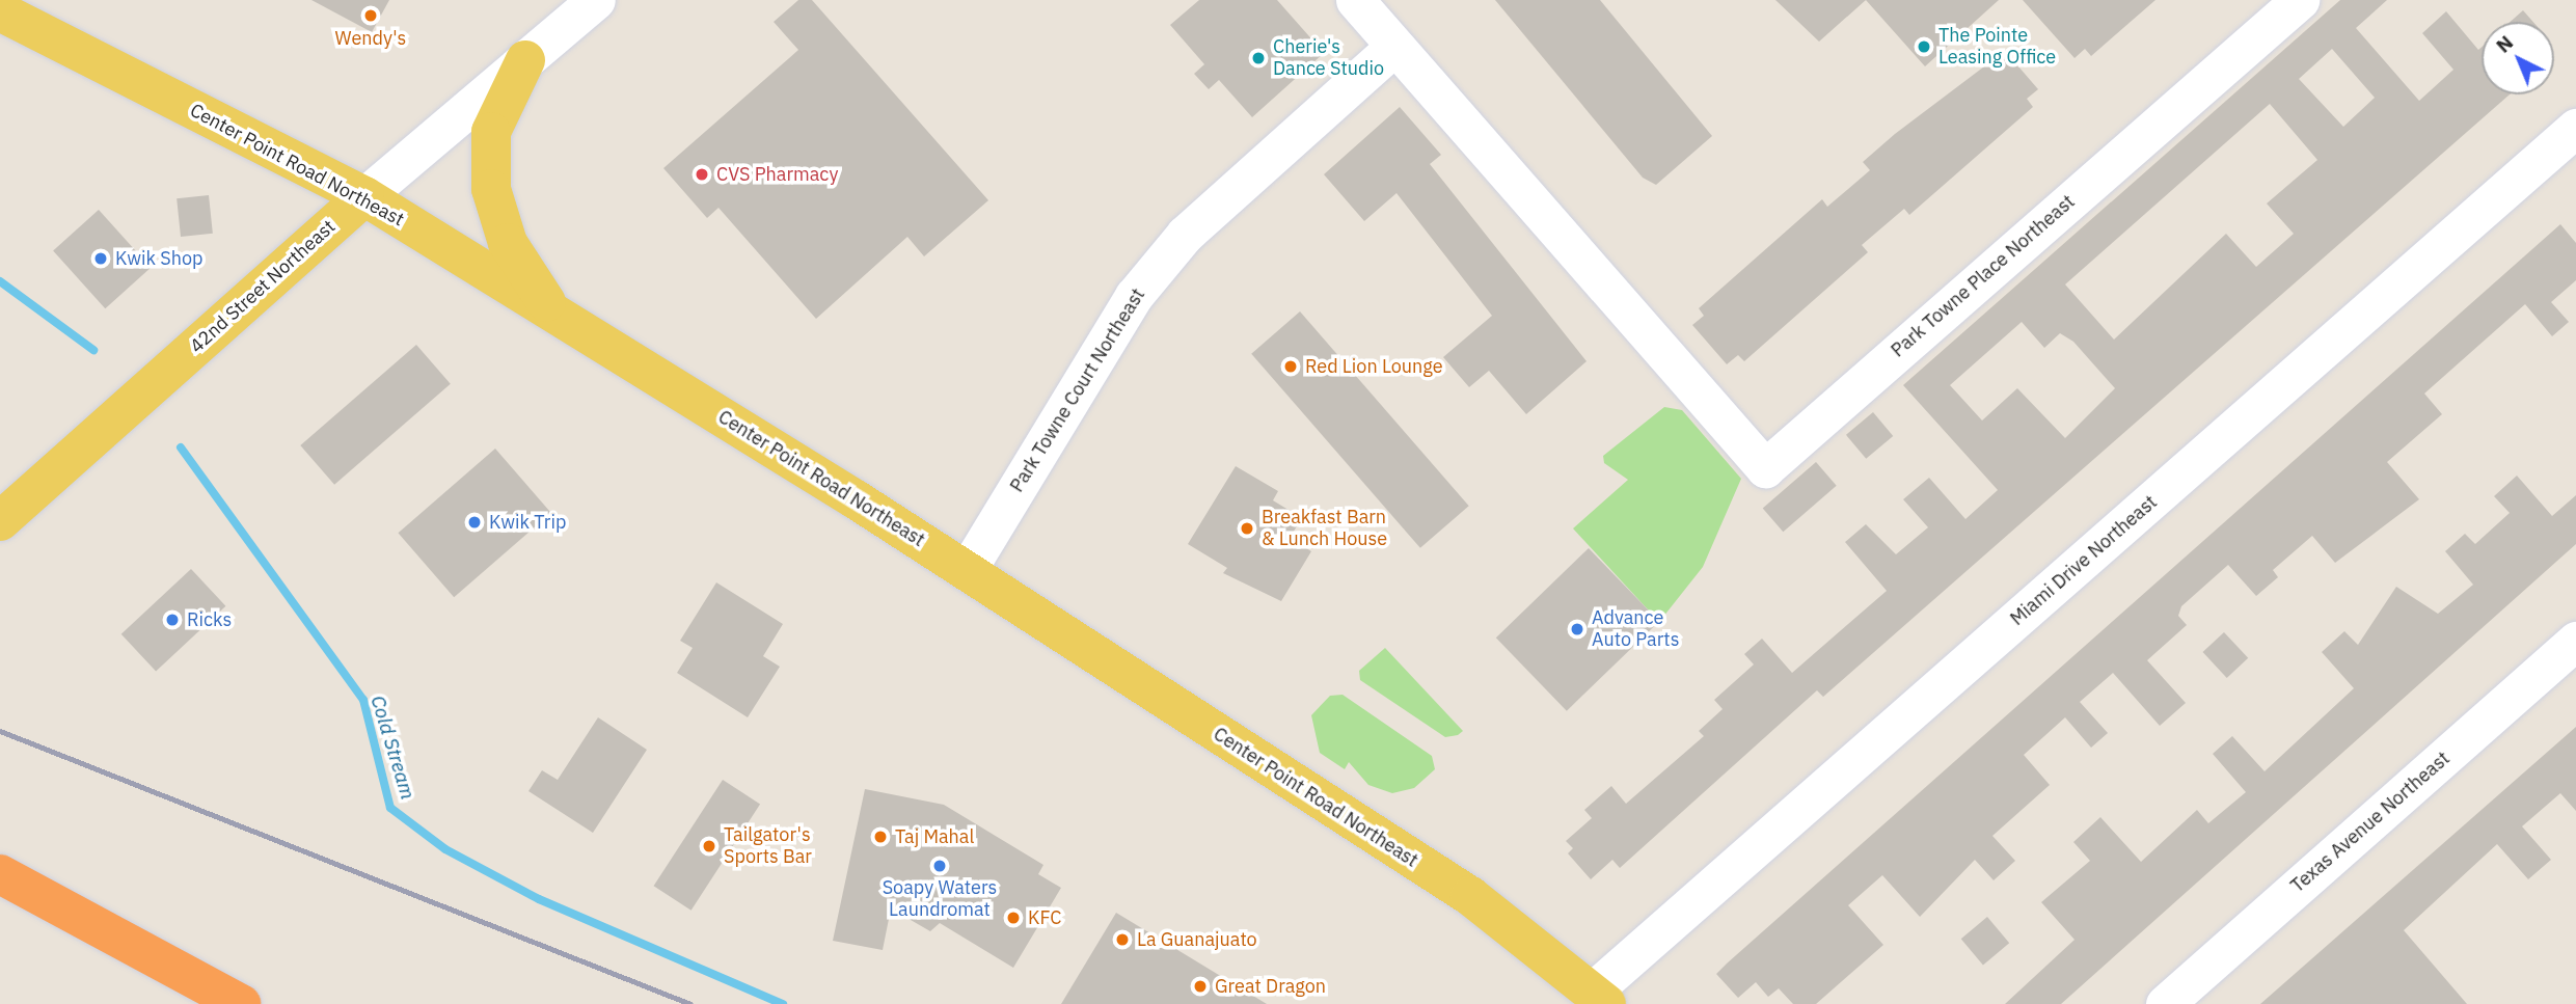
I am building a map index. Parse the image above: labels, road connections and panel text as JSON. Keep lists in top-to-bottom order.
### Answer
{
  "streets": {
    "main road": ["Center Point Road Northeast", "42nd Street Northeast"],
    "street": [
      "Park Towne Place Northeast",
      "Park Towne Court Northeast",
      "Miami Drive Northeast",
      "Texas Avenue Northeast"
    ]
  },
  "crossings": [
    ["Center Point Road Northeast", "42nd Street Northeast"],
    ["Center Point Road Northeast", "Park Towne Court Northeast"],
    ["Center Point Road Northeast", "Miami Drive Northeast"],
    ["Park Towne Place Northeast", "Park Towne Court Northeast"]
  ],
  "water": ["Cold Stream"],
  "places": [
    "Wendy's",
    "The Pointe Leasing Office",
    "Cherie's Dance Studio",
    "CVS Pharmacy",
    "Kwik Shop",
    "Red Lion Lounge",
    "Kwik Trip",
    "Breakfast Barn & Lunch House",
    "Ricks",
    "Advance Auto Parts",
    "Taj Mahal",
    "Tailgator's Sports Bar",
    "Soapy Waters Laundromat",
    "KFC",
    "La Guanajuato",
    "Great Dragon"
  ],
  "north": "top left"
}
